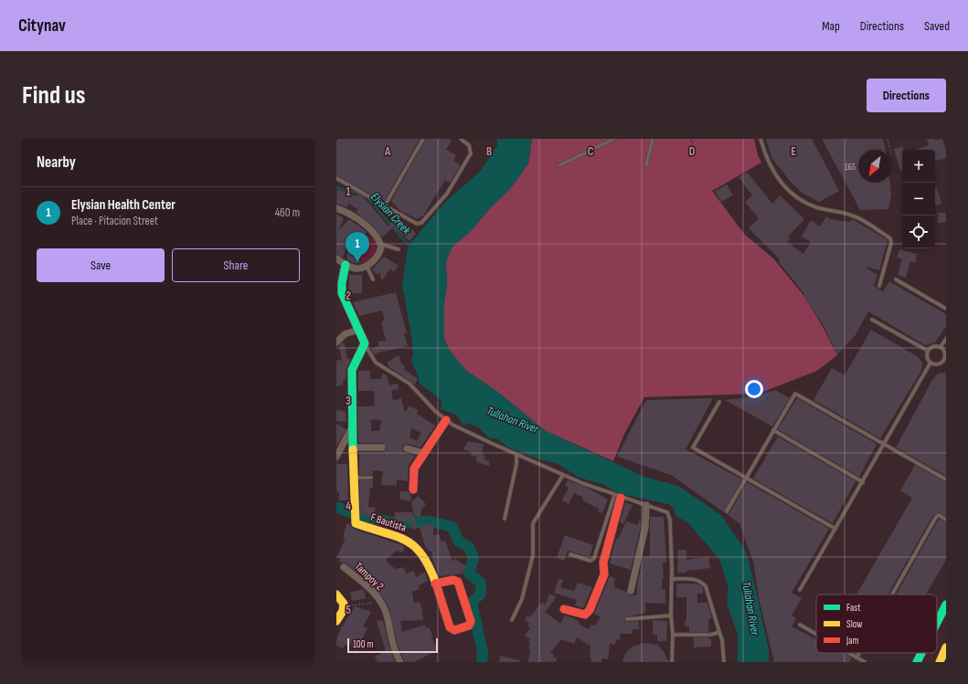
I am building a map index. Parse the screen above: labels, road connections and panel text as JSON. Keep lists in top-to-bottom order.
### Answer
{
  "streets": {
    "main road": ["F Bautista"],
    "street": ["Tampoy 2"]
  },
  "water": ["Elysian Creek", "Tullahan River"],
  "house_numbers": ["165"],
  "legend": ["Fast", "Slow", "Jam"],
  "scale_bar": "100 m",
  "north": "bottom left",
  "page": {
    "header": "Citynav",
    "nav": ["Map", "Directions", "Saved"],
    "buttons": [
      "Directions",
      ["Save", "Share"]
    ],
    "title": "Find us",
    "heading": "Nearby",
    "map_buttons": ["+", "−"],
    "list": [
      {
        "mark": "1",
        "name": "Elysian Health Center",
        "note": "Place · Pitacion Street",
        "value": "460 m"
      }
    ],
    "pins": "1",
    "scale": "100 m"
  },
  "grid": {
    "columns": [
      "A",
      "B",
      "C",
      "D",
      "E"
    ],
    "rows": [
      "1",
      "2",
      "3",
      "4",
      "5"
    ]
  }
}
